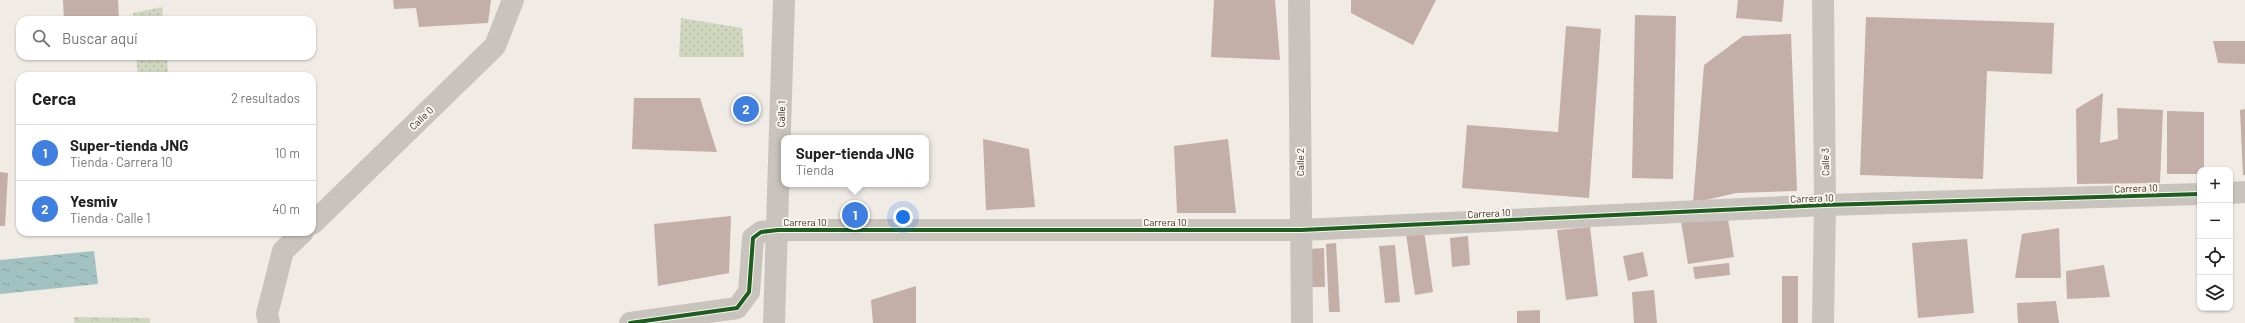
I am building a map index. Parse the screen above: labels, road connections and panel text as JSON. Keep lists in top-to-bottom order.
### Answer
{
  "streets": {
    "street": [
      "Calle 1",
      "Calle 0",
      "Calle 2",
      "Calle 3",
      "Carrera 10"
    ]
  },
  "crossings": [
    ["Calle 1", "Carrera 10"],
    ["Calle 2", "Carrera 10"],
    ["Calle 3", "Carrera 10"]
  ],
  "page": {
    "search": "Buscar aquí",
    "heading": ["Cerca", "2 resultados"],
    "pins": ["2", "1"],
    "list": [
      {
        "mark": "1",
        "name": "Super-tienda JNG",
        "note": "Tienda · Carrera 10",
        "value": "10 m"
      },
      {
        "mark": "2",
        "name": "Yesmiv",
        "note": "Tienda · Calle 1",
        "value": "40 m"
      }
    ],
    "popup": ["Super-tienda JNG", "Tienda"],
    "map_buttons": ["+", "−"]
  }
}
